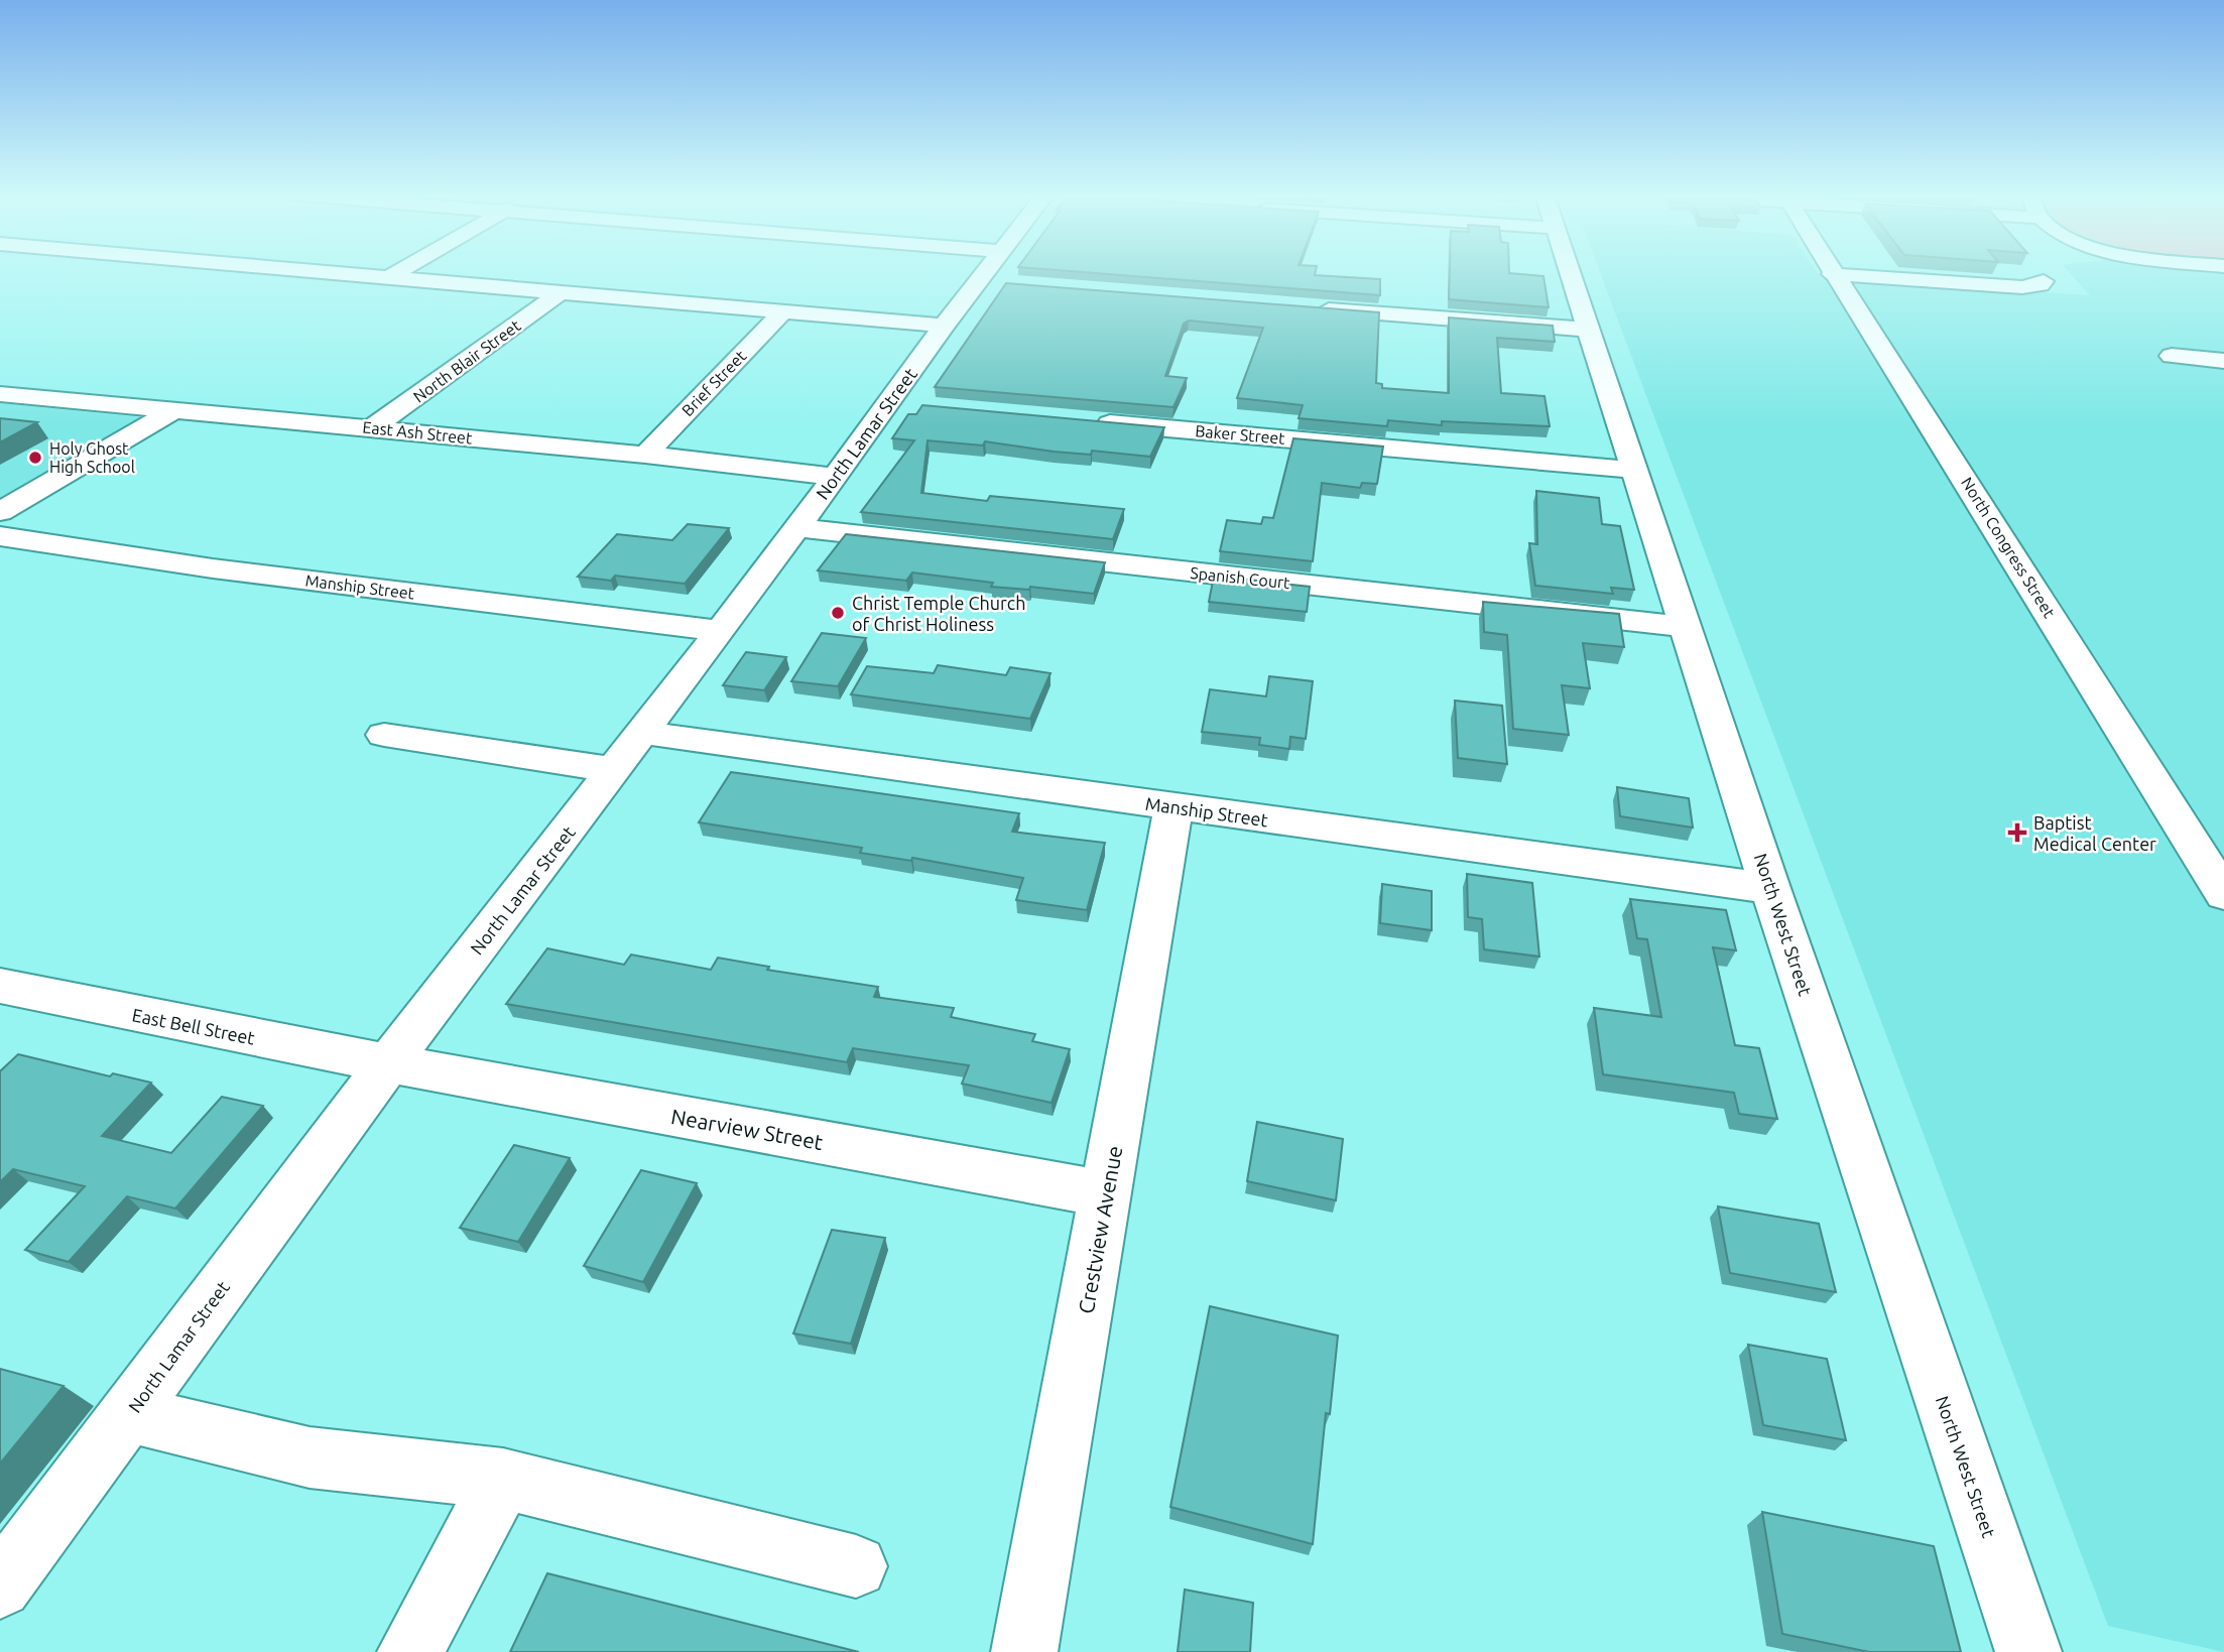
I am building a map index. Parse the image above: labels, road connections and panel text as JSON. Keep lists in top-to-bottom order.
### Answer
{
  "streets": {
    "street": [
      "North Blair Street",
      "Brief Street",
      "East Ash Street",
      "North Lamar Street",
      "Baker Street",
      "North Congress Street",
      "Spanish Court",
      "Manship Street",
      "North West Street",
      "East Bell Street",
      "Nearview Street",
      "Crestview Avenue"
    ]
  },
  "crossings": [
    ["North Blair Street", "East Ash Street"],
    ["Brief Street", "East Ash Street"],
    ["East Ash Street", "North Lamar Street"],
    ["North Lamar Street", "Spanish Court"],
    ["North Lamar Street", "Manship Street"],
    ["North Lamar Street", "East Bell Street"],
    ["North Lamar Street", "Nearview Street"],
    ["Baker Street", "North West Street"],
    ["Spanish Court", "North West Street"],
    ["Manship Street", "North West Street"],
    ["Manship Street", "Crestview Avenue"],
    ["East Bell Street", "Nearview Street"],
    ["Nearview Street", "Crestview Avenue"]
  ],
  "places": {
    "other": ["Holy Ghost High School", "Christ Temple Church of Christ Holiness"],
    "health": ["Baptist Medical Center"]
  }
}
